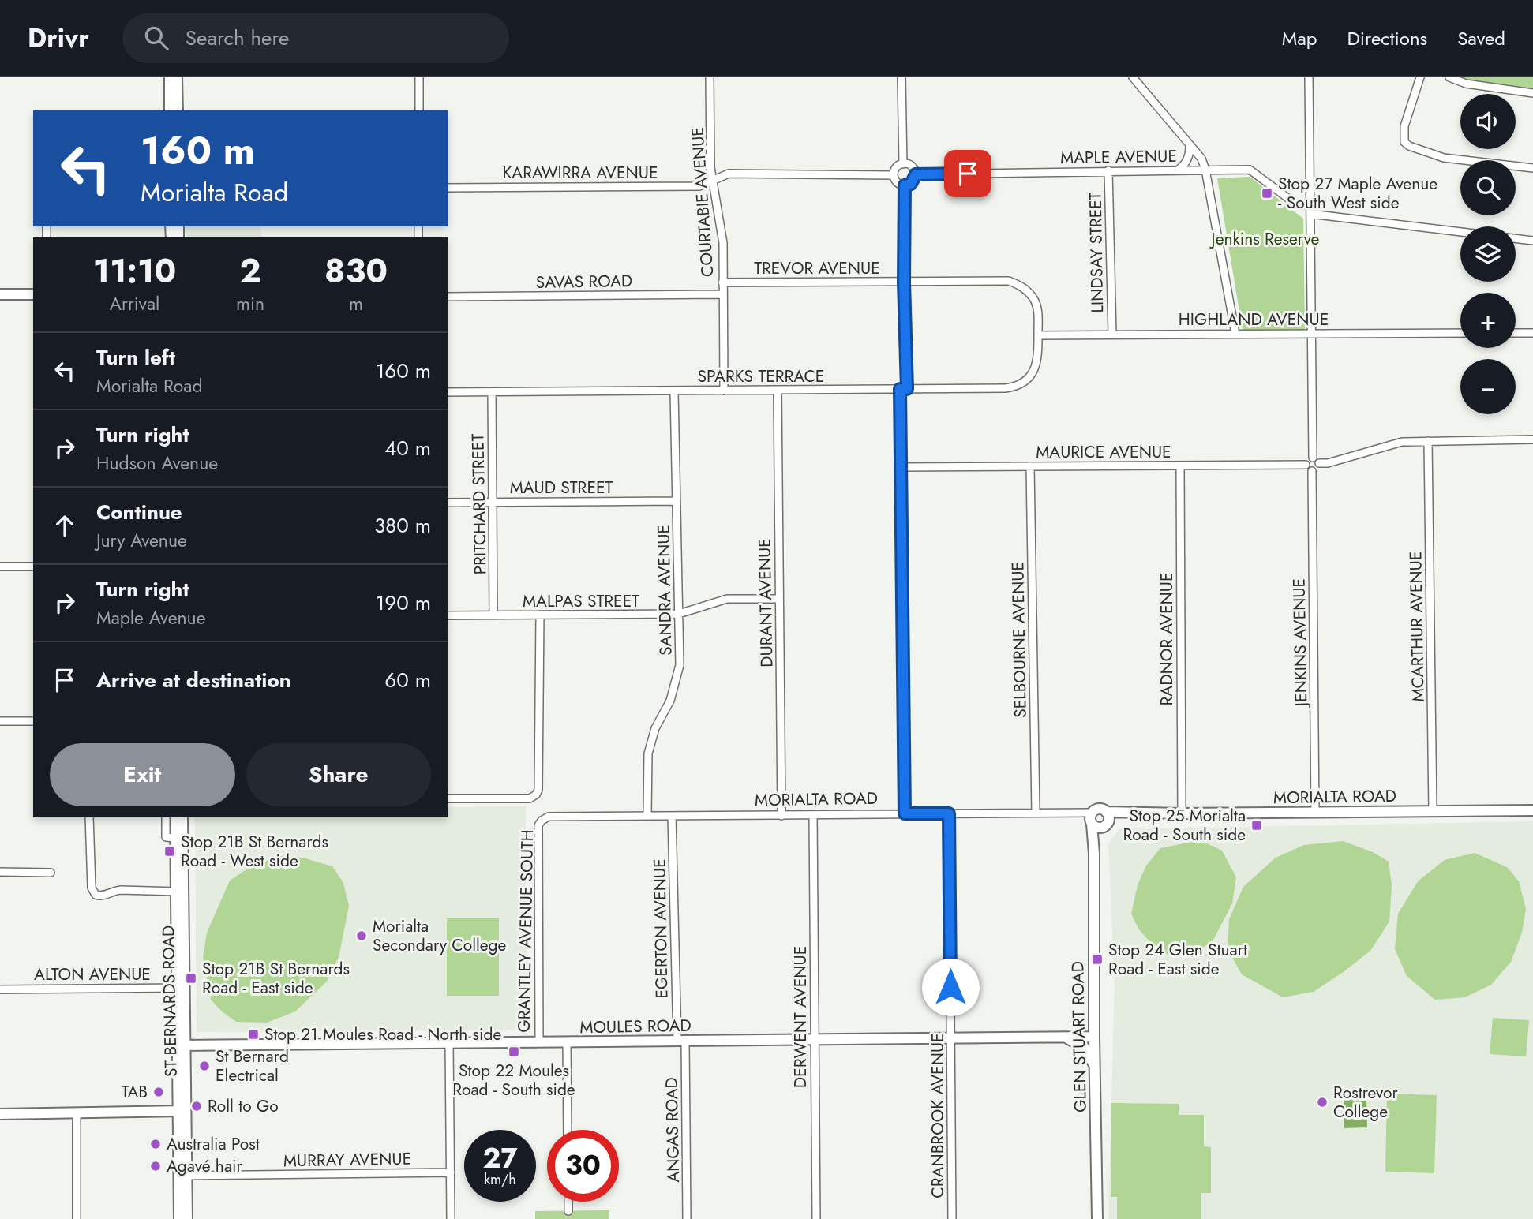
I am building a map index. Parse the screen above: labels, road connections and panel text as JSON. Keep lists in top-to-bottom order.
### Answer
{
  "streets": {
    "main road": [
      "MORIALTA ROAD",
      "ST BERNARDS ROAD",
      "MOULES ROAD",
      "GLEN STUART ROAD"
    ],
    "street": [
      "MAPLE AVENUE",
      "KARAWIRRA AVENUE",
      "COURTABIE AVENUE",
      "LINDSAY STREET",
      "TREVOR AVENUE",
      "SAVAS ROAD",
      "HIGHLAND AVENUE",
      "SPARKS TERRACE",
      "MAURICE AVENUE",
      "MAUD STREET",
      "PRITCHARD STREET",
      "SANDRA AVENUE",
      "MALPAS STREET",
      "DURANT AVENUE",
      "MCARTHUR AVENUE",
      "RADNOR AVENUE",
      "SELBOURNE AVENUE",
      "JENKINS AVENUE",
      "EGERTON AVENUE",
      "GRANTLEY AVENUE SOUTH",
      "ALTON AVENUE",
      "DERWENT AVENUE",
      "CRANBROOK AVENUE",
      "ANGAS ROAD",
      "MURRAY AVENUE"
    ]
  },
  "crossings": [
    ["MAPLE AVENUE", "LINDSAY STREET"],
    ["KARAWIRRA AVENUE", "COURTABIE AVENUE"],
    ["COURTABIE AVENUE", "TREVOR AVENUE"],
    ["COURTABIE AVENUE", "SAVAS ROAD"],
    ["COURTABIE AVENUE", "SPARKS TERRACE"],
    ["LINDSAY STREET", "HIGHLAND AVENUE"],
    ["TREVOR AVENUE", "HIGHLAND AVENUE"],
    ["TREVOR AVENUE", "SPARKS TERRACE"],
    ["HIGHLAND AVENUE", "SPARKS TERRACE"],
    ["SPARKS TERRACE", "PRITCHARD STREET"],
    ["SPARKS TERRACE", "SANDRA AVENUE"],
    ["SPARKS TERRACE", "DURANT AVENUE"],
    ["MAURICE AVENUE", "RADNOR AVENUE"],
    ["MAURICE AVENUE", "SELBOURNE AVENUE"],
    ["MAURICE AVENUE", "JENKINS AVENUE"],
    ["MAUD STREET", "PRITCHARD STREET"],
    ["MAUD STREET", "SANDRA AVENUE"],
    ["PRITCHARD STREET", "MALPAS STREET"],
    ["SANDRA AVENUE", "MALPAS STREET"],
    ["SANDRA AVENUE", "MORIALTA ROAD"],
    ["MALPAS STREET", "DURANT AVENUE"],
    ["DURANT AVENUE", "MORIALTA ROAD"],
    ["MCARTHUR AVENUE", "MORIALTA ROAD"],
    ["RADNOR AVENUE", "MORIALTA ROAD"],
    ["SELBOURNE AVENUE", "MORIALTA ROAD"],
    ["JENKINS AVENUE", "MORIALTA ROAD"],
    ["MORIALTA ROAD", "EGERTON AVENUE"],
    ["MORIALTA ROAD", "GRANTLEY AVENUE SOUTH"],
    ["MORIALTA ROAD", "DERWENT AVENUE"],
    ["MORIALTA ROAD", "GLEN STUART ROAD"],
    ["MORIALTA ROAD", "CRANBROOK AVENUE"],
    ["EGERTON AVENUE", "MOULES ROAD"],
    ["EGERTON AVENUE", "ANGAS ROAD"],
    ["GRANTLEY AVENUE SOUTH", "MOULES ROAD"],
    ["ALTON AVENUE", "ST BERNARDS ROAD"],
    ["ST BERNARDS ROAD", "MOULES ROAD"],
    ["ST BERNARDS ROAD", "MURRAY AVENUE"],
    ["DERWENT AVENUE", "MOULES ROAD"],
    ["MOULES ROAD", "GLEN STUART ROAD"],
    ["MOULES ROAD", "CRANBROOK AVENUE"],
    ["MOULES ROAD", "ANGAS ROAD"]
  ],
  "parks": ["Jenkins Reserve"],
  "places": {
    "transit": [
      "Stop 27 Maple Avenue - South West side",
      "Stop 25 Morialta Road - South side",
      "Stop 21B St Bernards Road - West side",
      "Stop 24 Glen Stuart Road - East side",
      "Stop 21B St Bernards Road - East side",
      "Stop 21 Moules Road - North side",
      "Stop 22 Moules Road - South side"
    ],
    "other": [
      "Morialta Secondary College",
      "St Bernard Electrical",
      "TAB",
      "Rostrevor College",
      "Roll to Go",
      "Australia Post",
      "Agavé hair"
    ]
  },
  "page": {
    "header": "Drivr",
    "search": "Search here",
    "nav": ["Map", "Directions", "Saved"],
    "map_buttons": ["+", "−"],
    "turn": ["160 m", "Morialta Road"],
    "eta": [
      "11:10",
      "Arrival",
      "2",
      "min",
      "830",
      "m"
    ],
    "list": [
      {
        "name": "Turn left",
        "note": "Morialta Road",
        "value": "160 m"
      },
      {
        "name": "Turn right",
        "note": "Hudson Avenue",
        "value": "40 m"
      },
      {
        "name": "Continue",
        "note": "Jury Avenue",
        "value": "380 m"
      },
      {
        "name": "Turn right",
        "note": "Maple Avenue",
        "value": "190 m"
      },
      {
        "name": "Arrive at destination",
        "value": "60 m"
      }
    ],
    "buttons": ["Exit", "Share"],
    "speed": "27 km/h",
    "limit": "30"
  }
}
